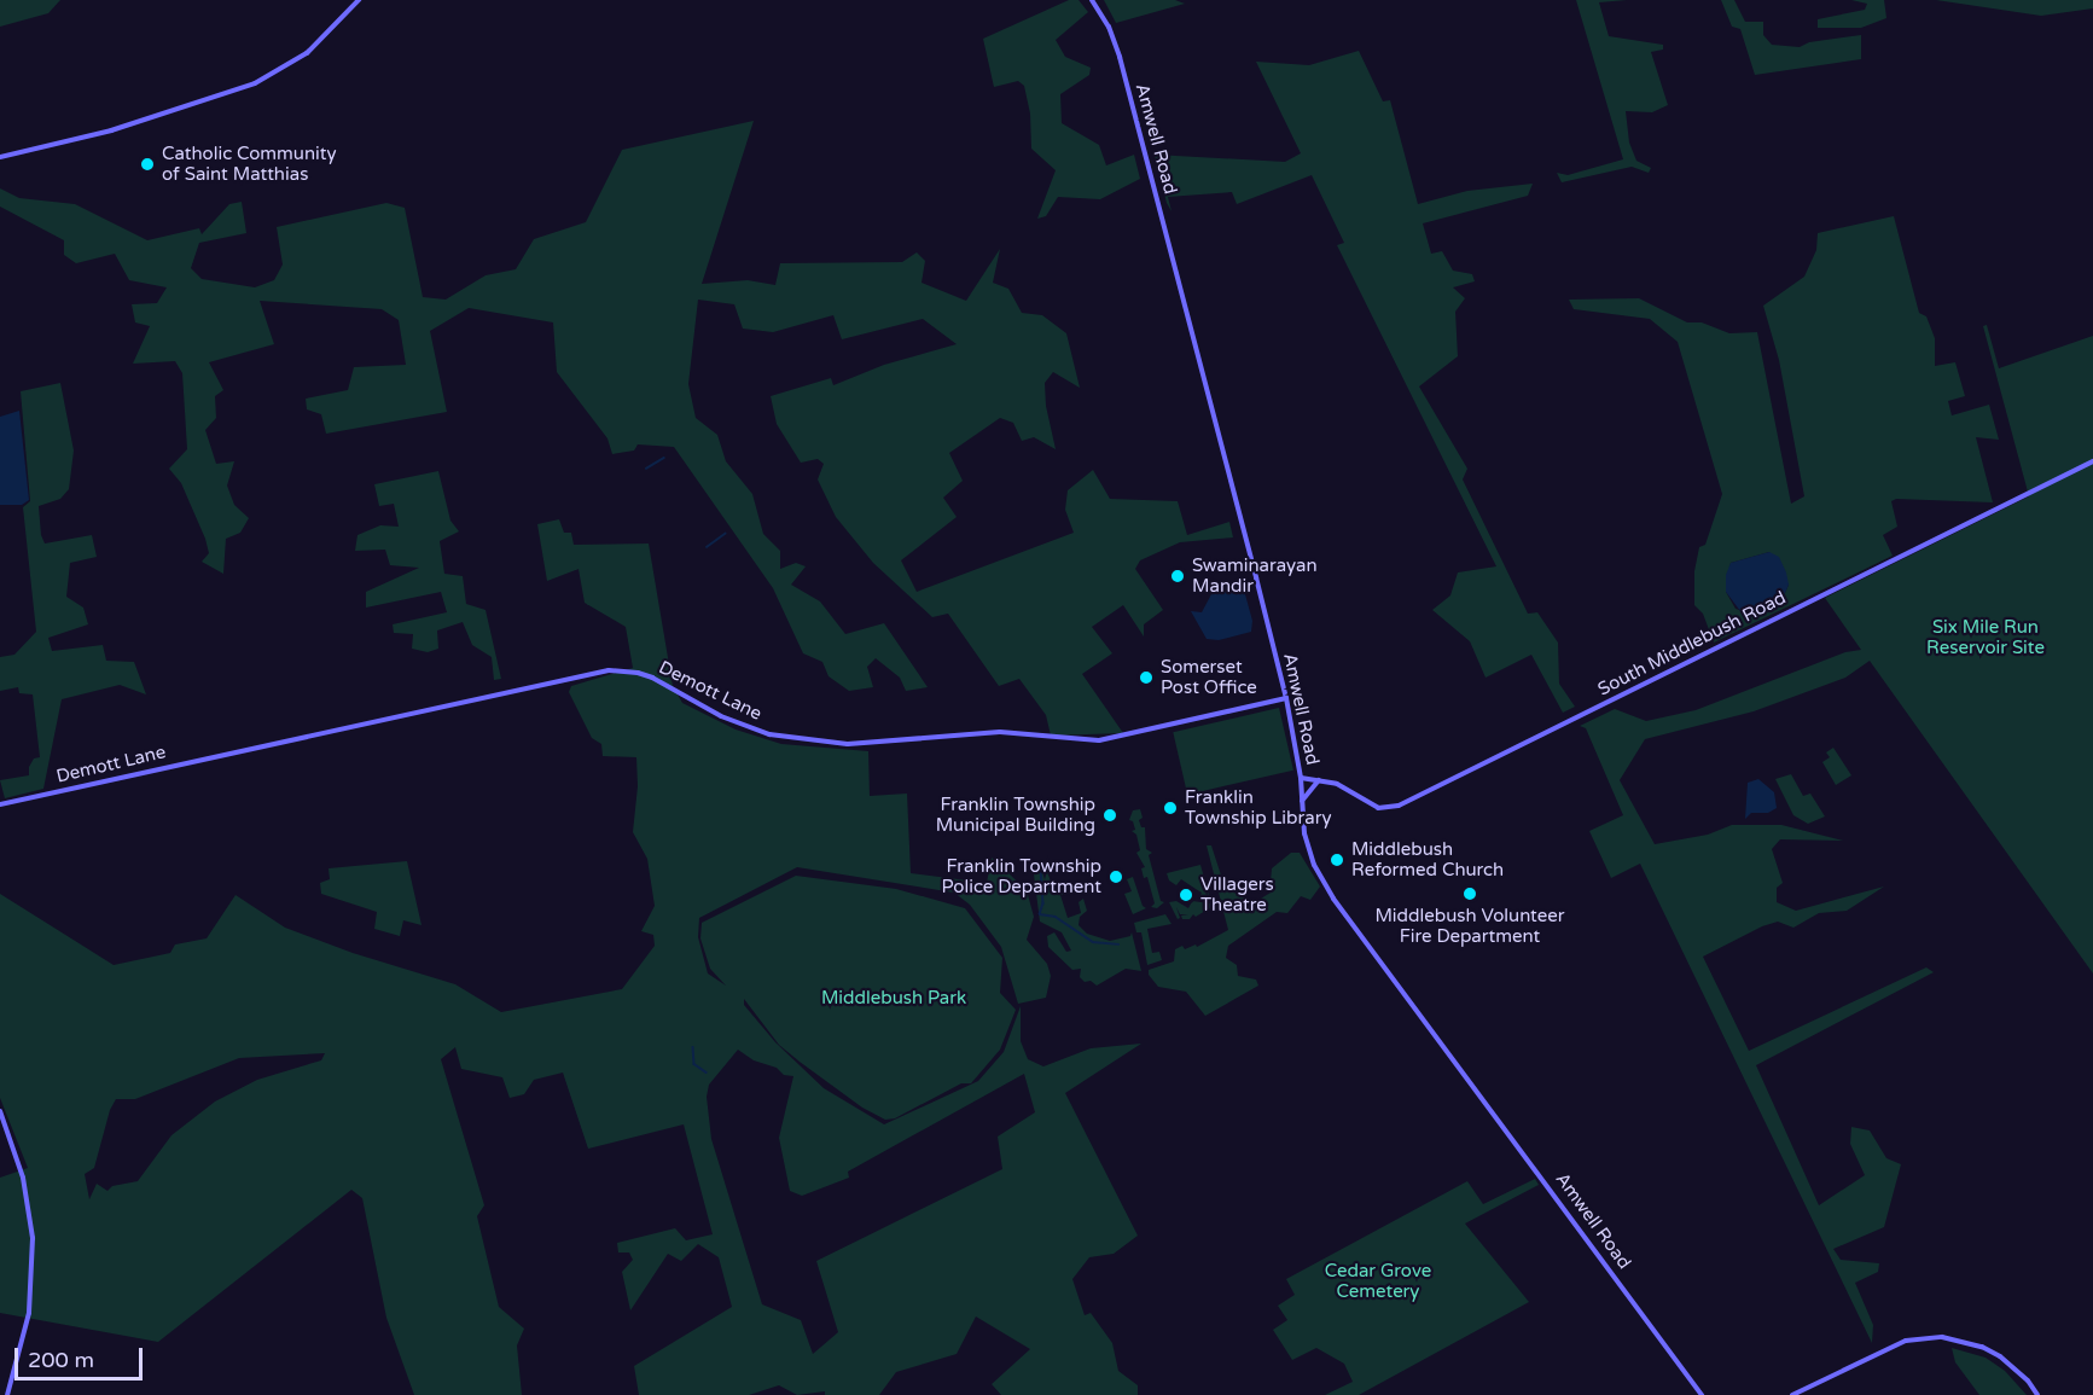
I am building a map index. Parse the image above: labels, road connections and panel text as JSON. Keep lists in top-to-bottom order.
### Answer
{
  "streets": {
    "street": ["Amwell Road", "South Middlebush Road", "Demott Lane"]
  },
  "crossings": [
    ["Amwell Road", "South Middlebush Road"],
    ["Amwell Road", "Demott Lane"]
  ],
  "parks": ["Six Mile Run Reservoir Site", "Middlebush Park", "Cedar Grove Cemetery"],
  "places": [
    "Catholic Community of Saint Matthias",
    "Swaminarayan Mandir",
    "Somerset Post Office",
    "Franklin Township Library",
    "Franklin Township Municipal Building",
    "Middlebush Reformed Church",
    "Franklin Township Police Department",
    "Middlebush Volunteer Fire Department",
    "Villagers Theatre"
  ],
  "scale_bar": "200 m"
}
